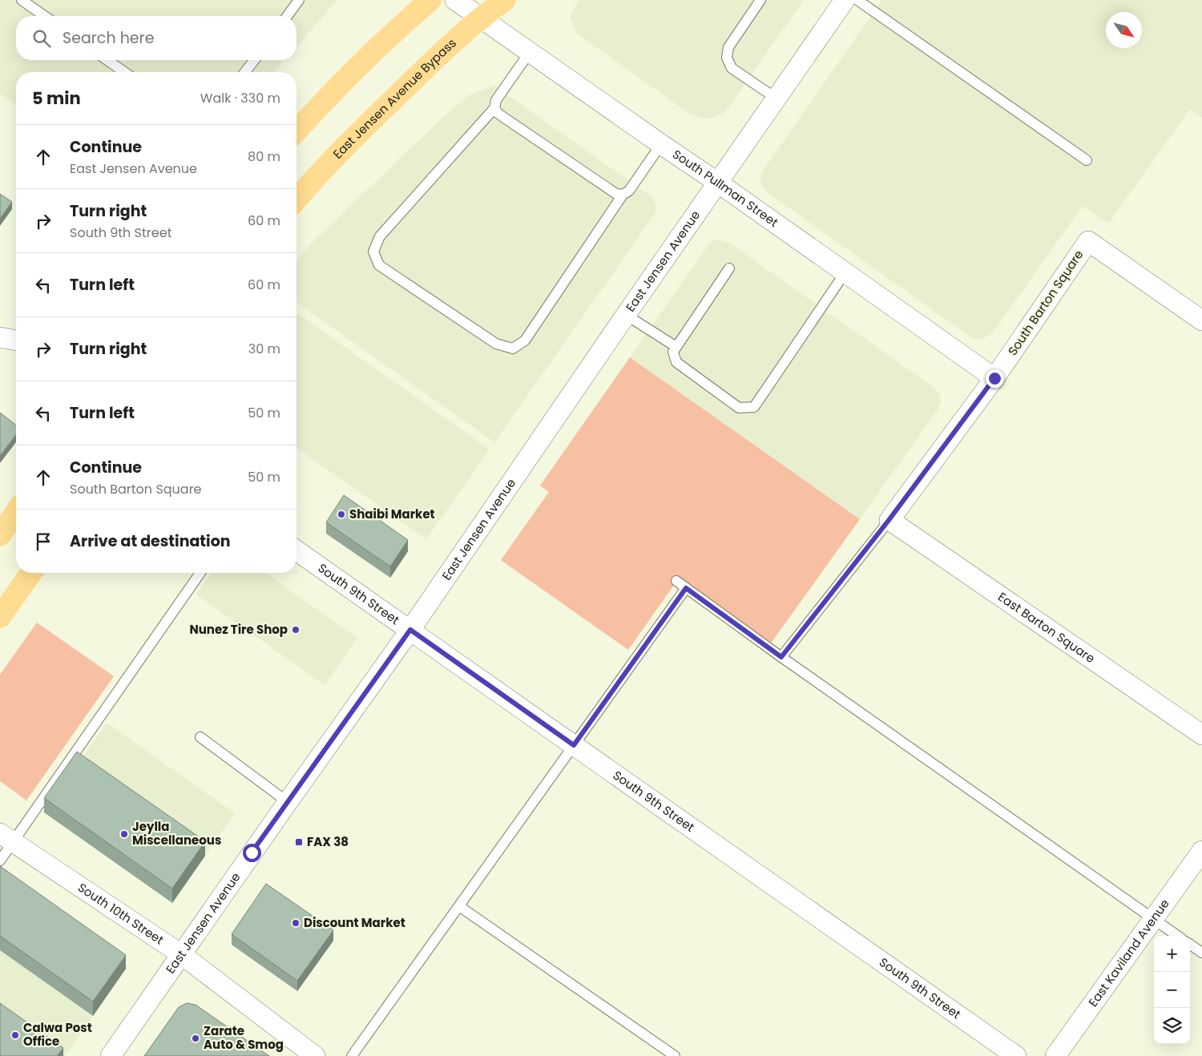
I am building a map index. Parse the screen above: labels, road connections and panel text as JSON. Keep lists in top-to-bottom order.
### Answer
{
  "streets": {
    "main road": ["East Jensen Avenue Bypass"],
    "street": [
      "South Pullman Street",
      "East Jensen Avenue",
      "South Barton Square",
      "South 9th Street",
      "East Barton Square",
      "South 10th Street",
      "East Kaviland Avenue"
    ]
  },
  "crossings": [
    ["East Jensen Avenue Bypass", "South Pullman Street"],
    ["South Pullman Street", "East Jensen Avenue"],
    ["South Pullman Street", "South Barton Square"],
    ["East Jensen Avenue", "South 9th Street"],
    ["East Jensen Avenue", "South 10th Street"],
    ["South Barton Square", "East Barton Square"]
  ],
  "places": {
    "other": [
      "Shaibi Market",
      "Nunez Tire Shop",
      "Jeylla Miscellaneous",
      "Discount Market",
      "Calwa Post Office",
      "Zarate Auto & Smog"
    ],
    "transit": ["FAX 38"]
  },
  "north": "bottom right",
  "page": {
    "search": "Search here",
    "heading": ["5 min", "Walk · 330 m"],
    "list": [
      ["Continue", "East Jensen Avenue", "80 m"],
      ["Turn right", "South 9th Street", "60 m"],
      ["Turn left", "60 m"],
      ["Turn right", "30 m"],
      ["Turn left", "50 m"],
      ["Continue", "South Barton Square", "50 m"],
      "Arrive at destination"
    ],
    "map_buttons": ["+", "−"]
  }
}
